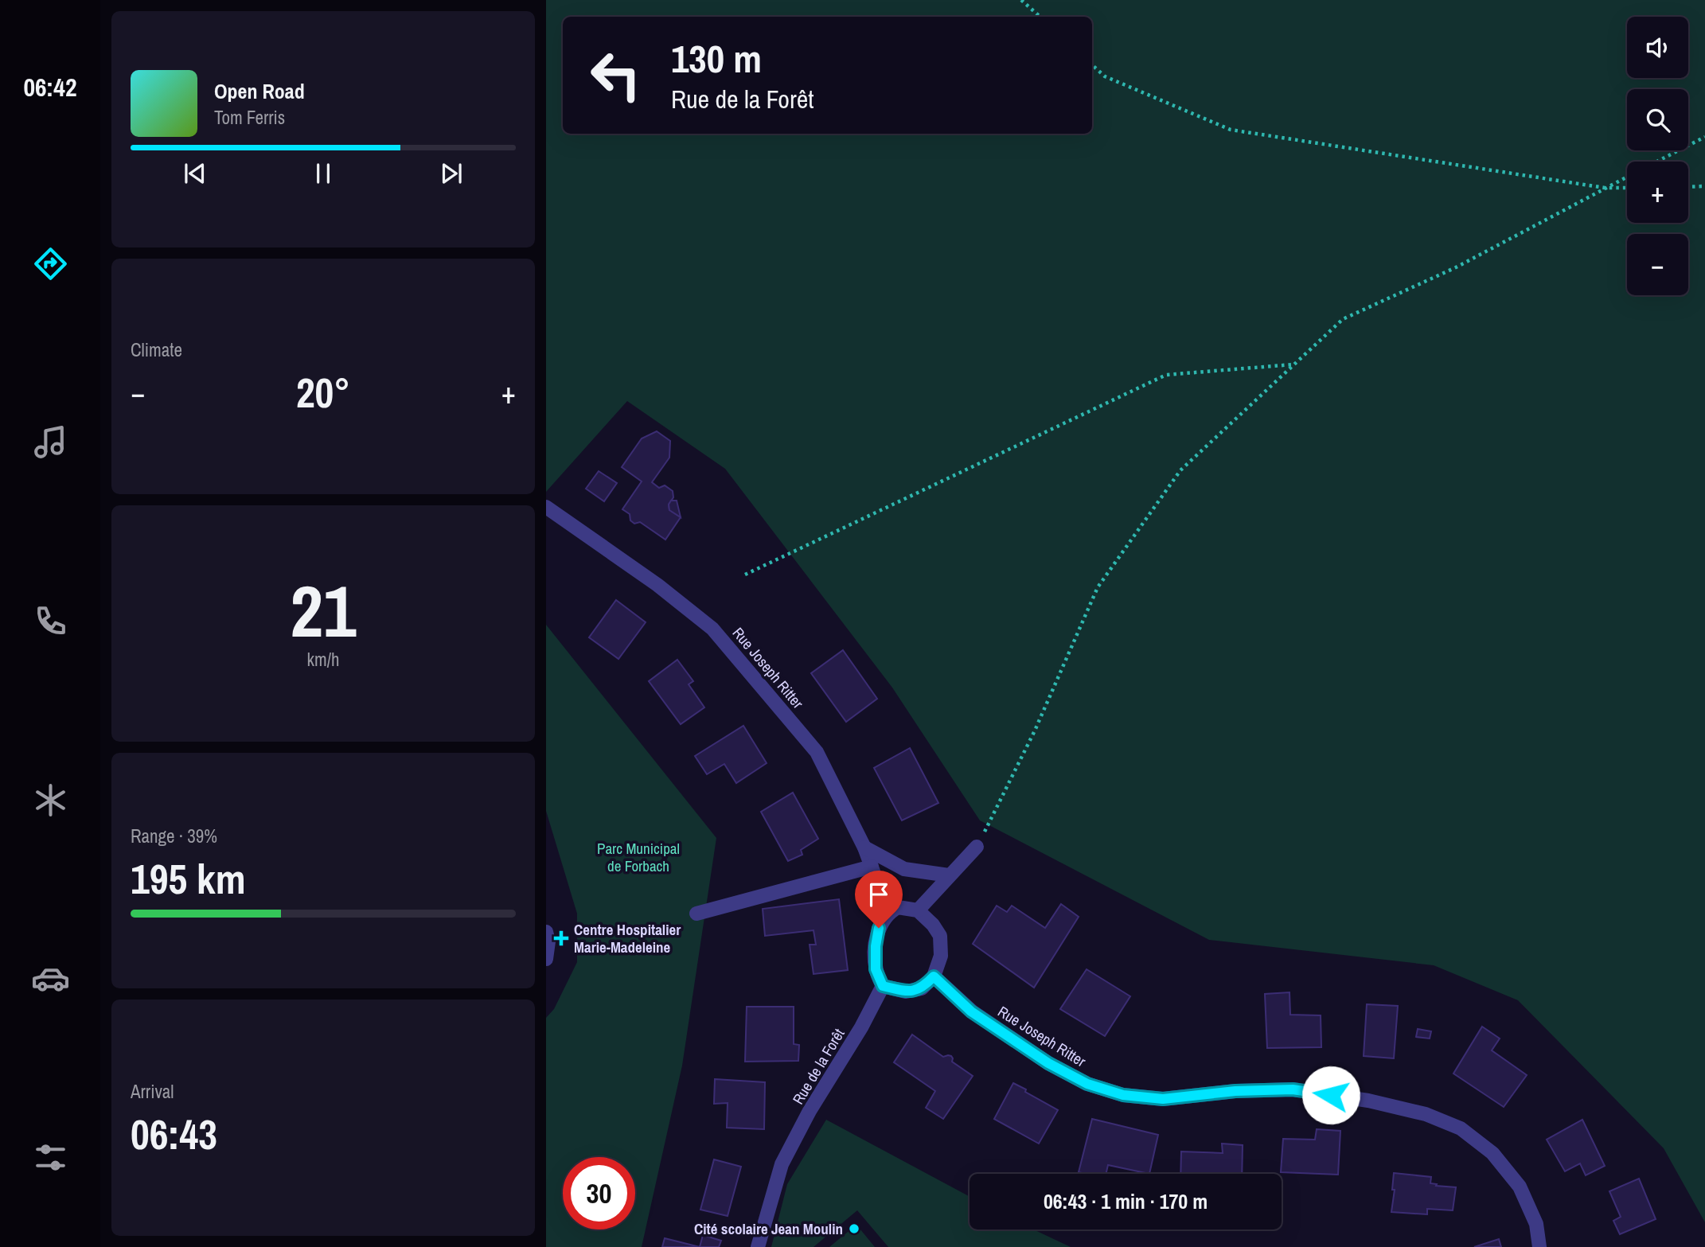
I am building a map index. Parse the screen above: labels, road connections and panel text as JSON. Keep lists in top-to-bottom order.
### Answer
{
  "streets": {
    "street": ["Rue Joseph Ritter", "Rue de la Forêt"]
  },
  "crossings": [
    ["Rue Joseph Ritter", "Rue de la Forêt"]
  ],
  "parks": ["Parc Municipal de Forbach"],
  "places": {
    "health": ["Centre Hospitalier Marie-Madeleine"],
    "other": ["Cité scolaire Jean Moulin"]
  },
  "page": {
    "tabs": "06:42",
    "map_buttons": ["+", "−"],
    "turn": ["130 m", "Rue de la Forêt"],
    "song": ["Open Road", "Tom Ferris"],
    "tile": [
      "Climate",
      ["21", "km/h"],
      ["Range · 39%", "195 km"],
      ["Arrival", "06:43"]
    ],
    "heat": ["−", "20°", "+"],
    "limit": "30",
    "trip": "06:43 · 1 min · 170 m"
  }
}
